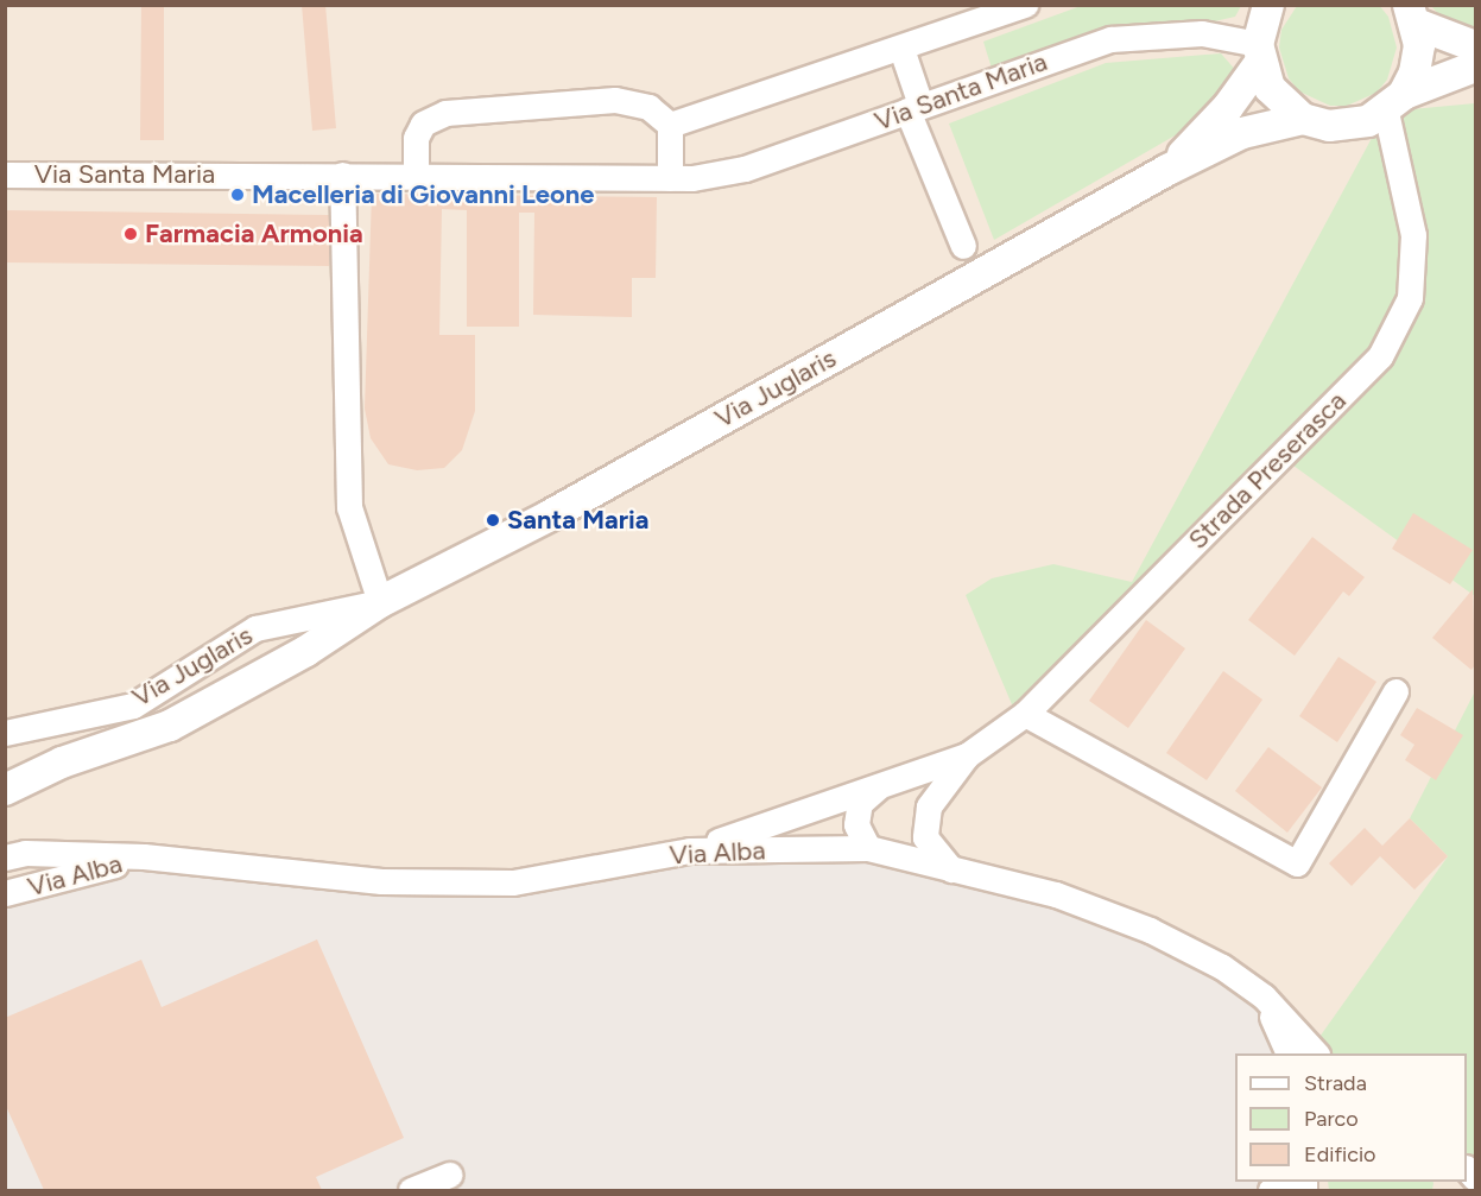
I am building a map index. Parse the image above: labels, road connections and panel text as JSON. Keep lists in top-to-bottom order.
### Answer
{
  "streets": {
    "street": [
      "Via Santa Maria",
      "Via Juglaris",
      "Strada Preserasca",
      "Via Alba"
    ]
  },
  "crossings": [
    ["Via Santa Maria", "Via Juglaris"],
    ["Strada Preserasca", "Via Alba"]
  ],
  "places": ["Macelleria di Giovanni Leone", "Farmacia Armonia", "Santa Maria"],
  "legend": ["Strada", "Parco", "Edificio"]
}
